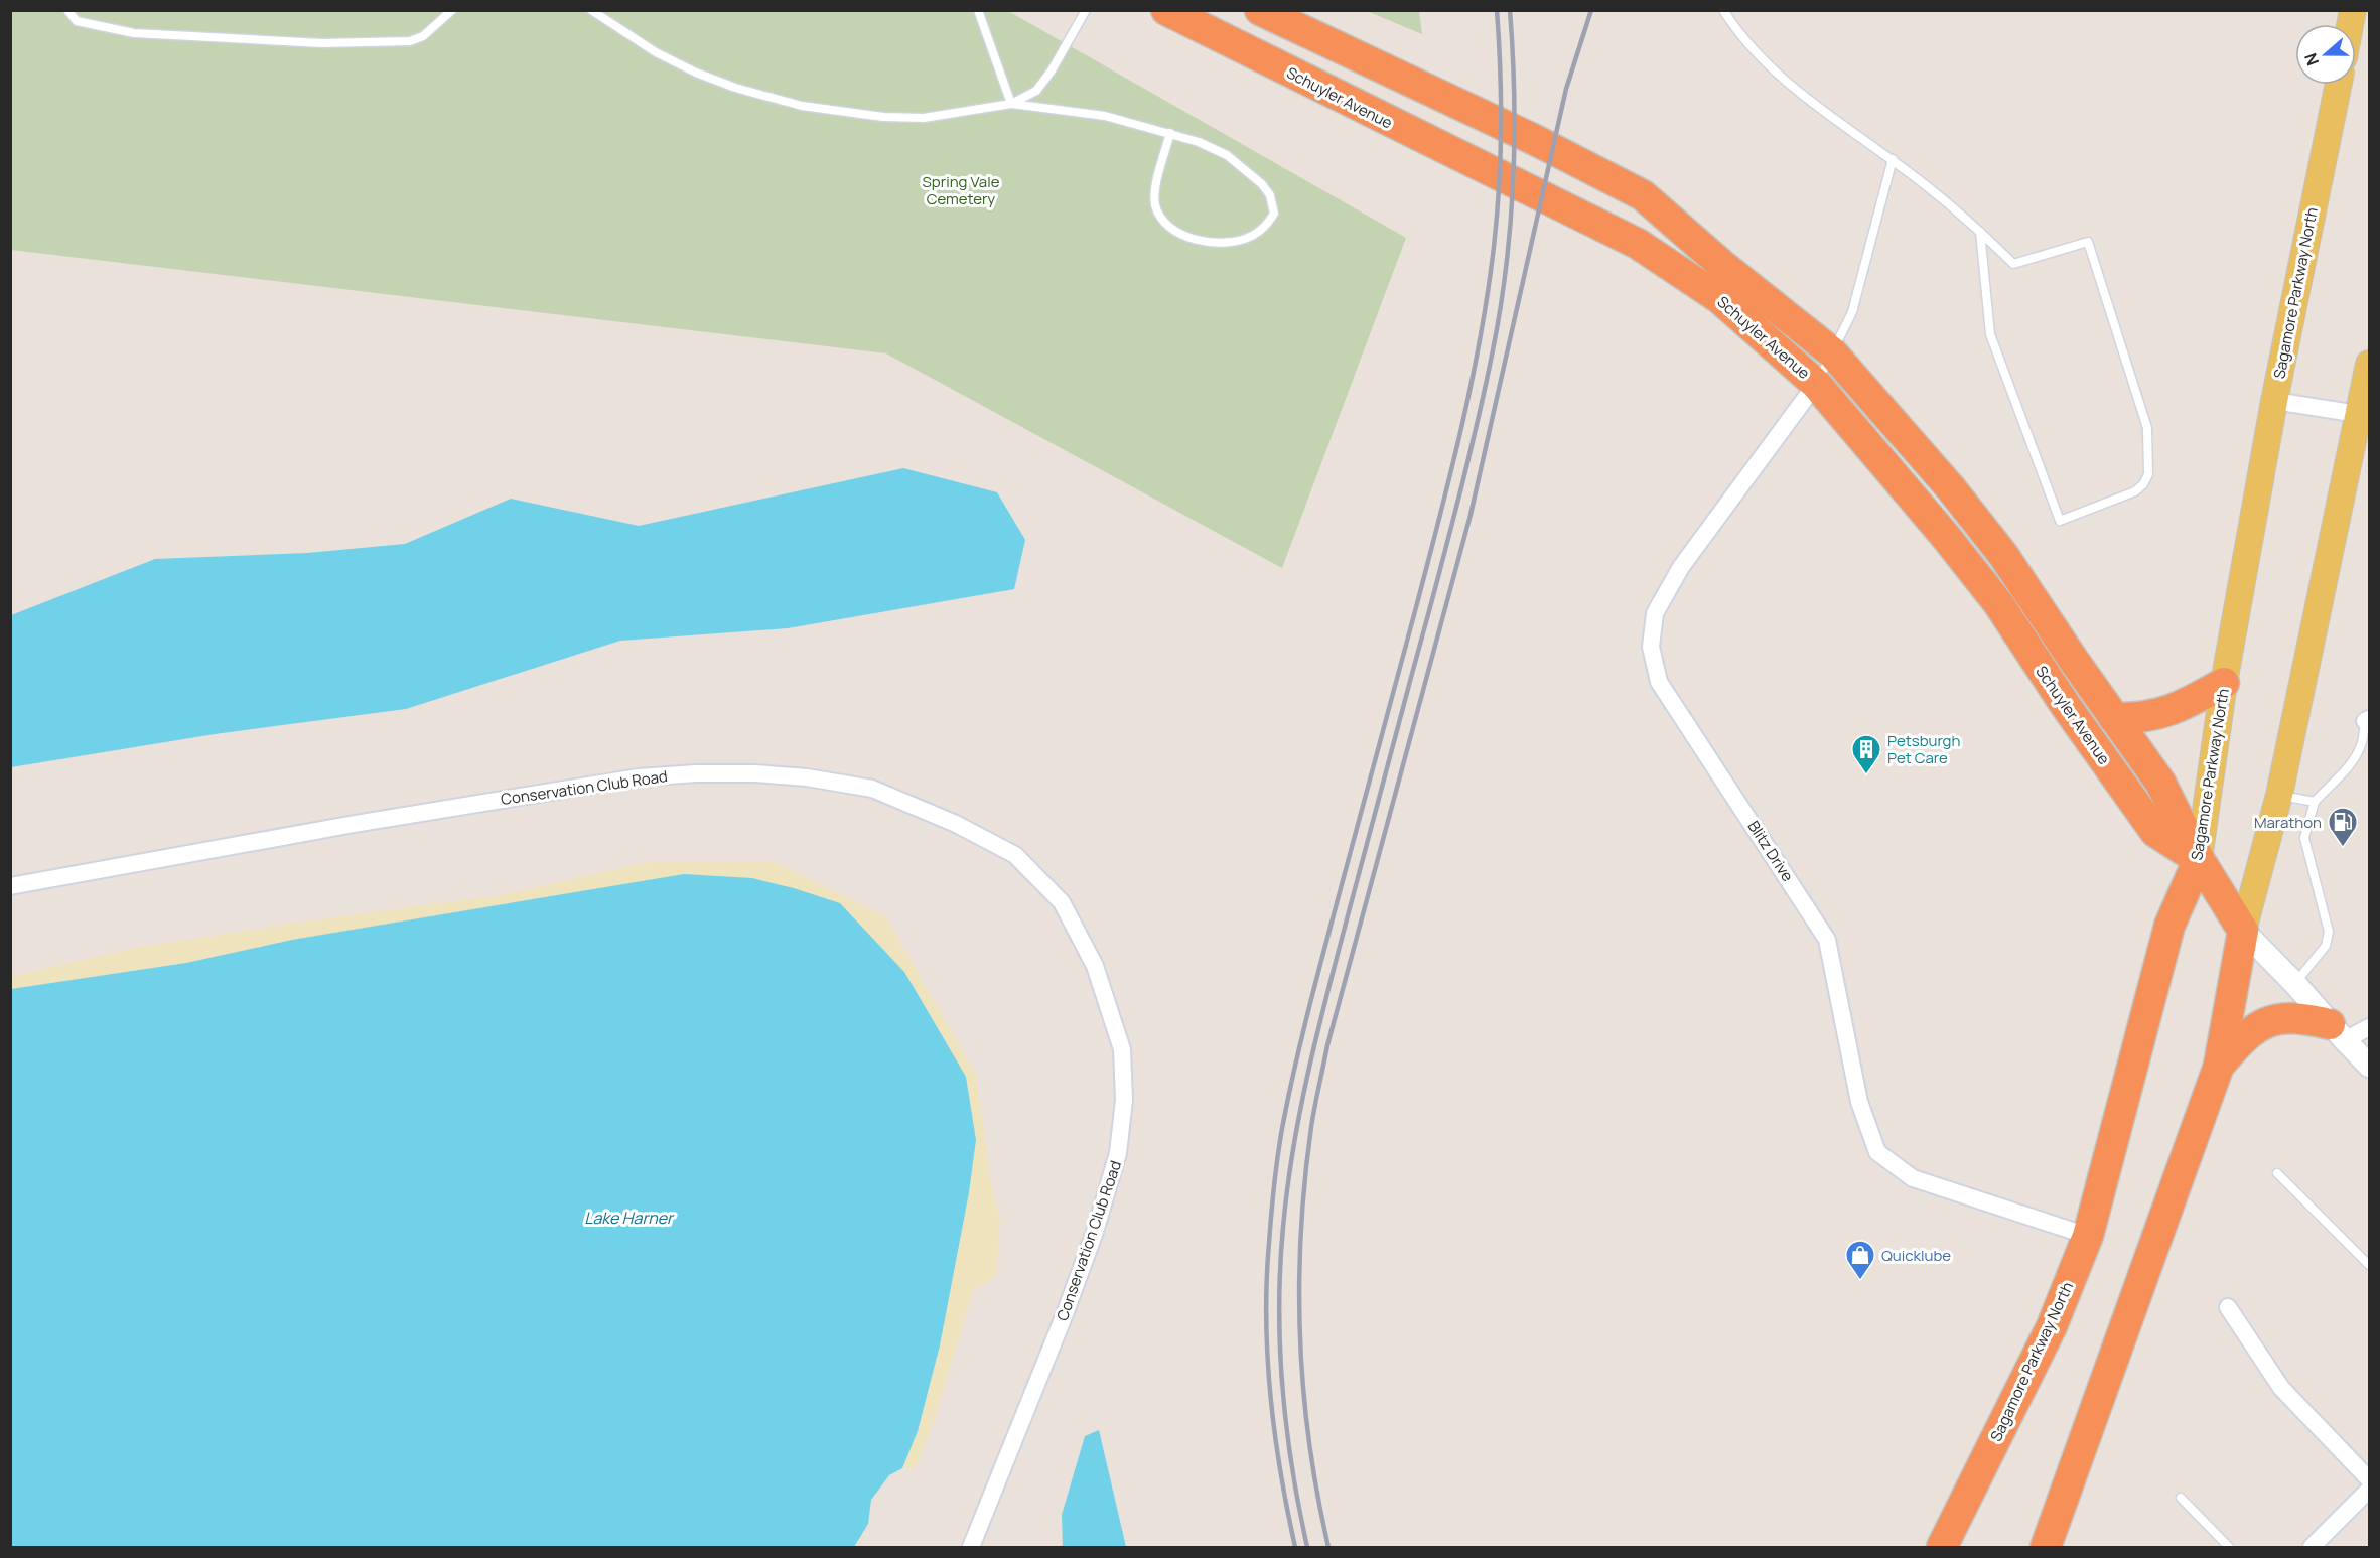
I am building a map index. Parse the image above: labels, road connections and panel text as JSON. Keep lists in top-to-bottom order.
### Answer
{
  "streets": {
    "highway": ["Schuyler Avenue", "Sagamore Parkway North"],
    "street": ["Conservation Club Road", "Blitz Drive"]
  },
  "crossings": [
    ["Schuyler Avenue", "Sagamore Parkway North"],
    ["Schuyler Avenue", "Blitz Drive"],
    ["Sagamore Parkway North", "Blitz Drive"]
  ],
  "water": ["Lake Harner"],
  "parks": ["Spring Vale Cemetery"],
  "places": {
    "building": ["Petsburgh Pet Care"],
    "fuel station": ["Marathon"],
    "shop": ["Quicklube"]
  },
  "north": "left"
}
